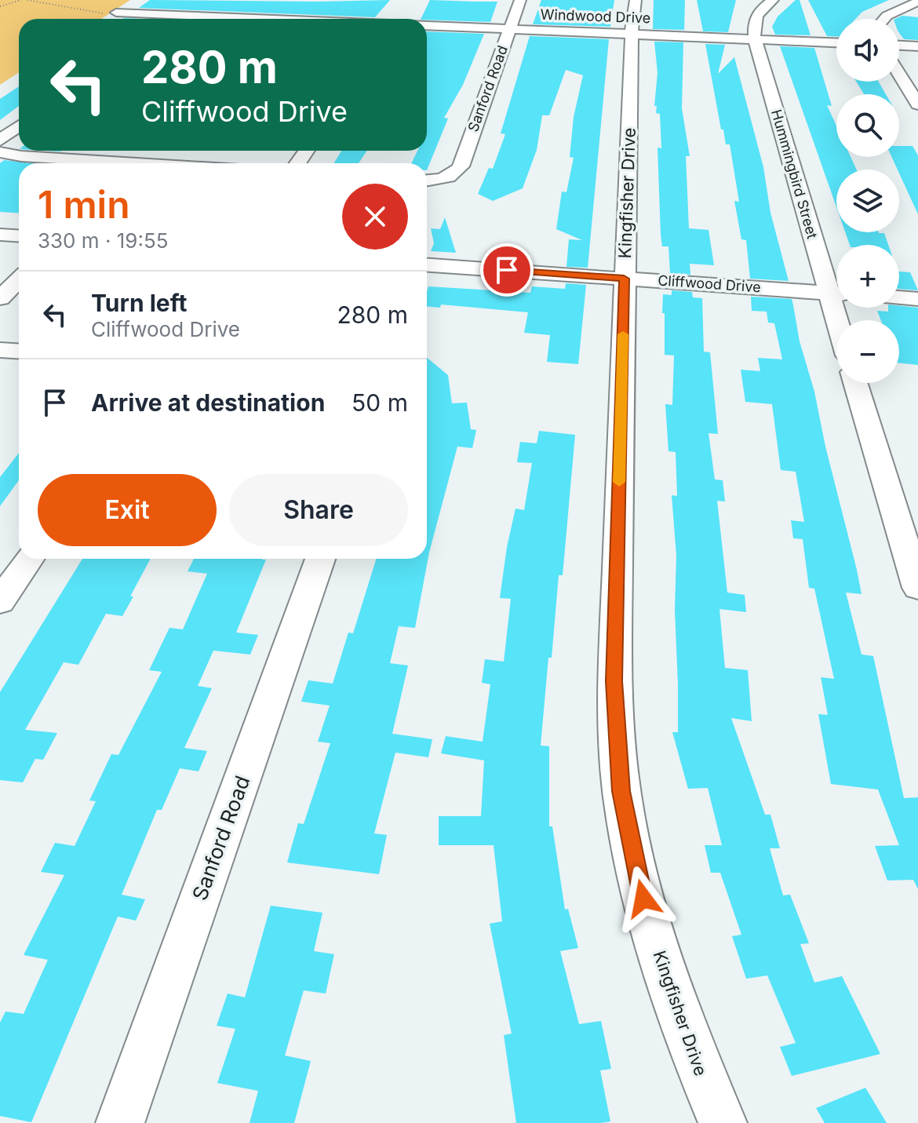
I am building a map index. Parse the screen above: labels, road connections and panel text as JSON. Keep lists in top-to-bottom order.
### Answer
{
  "streets": {
    "street": [
      "Windwood Drive",
      "Sanford Road",
      "Hummingbird Street",
      "Kingfisher Drive",
      "Cliffwood Drive"
    ]
  },
  "crossings": [
    ["Windwood Drive", "Sanford Road"],
    ["Windwood Drive", "Hummingbird Street"],
    ["Windwood Drive", "Kingfisher Drive"],
    ["Kingfisher Drive", "Cliffwood Drive"]
  ],
  "page": {
    "map_buttons": ["+", "−"],
    "turn": ["280 m", "Cliffwood Drive"],
    "heading": ["1 min", "330 m · 19:55"],
    "list": [
      {
        "name": "Turn left",
        "note": "Cliffwood Drive",
        "value": "280 m"
      },
      {
        "name": "Arrive at destination",
        "value": "50 m"
      }
    ],
    "buttons": ["Exit", "Share"]
  }
}
